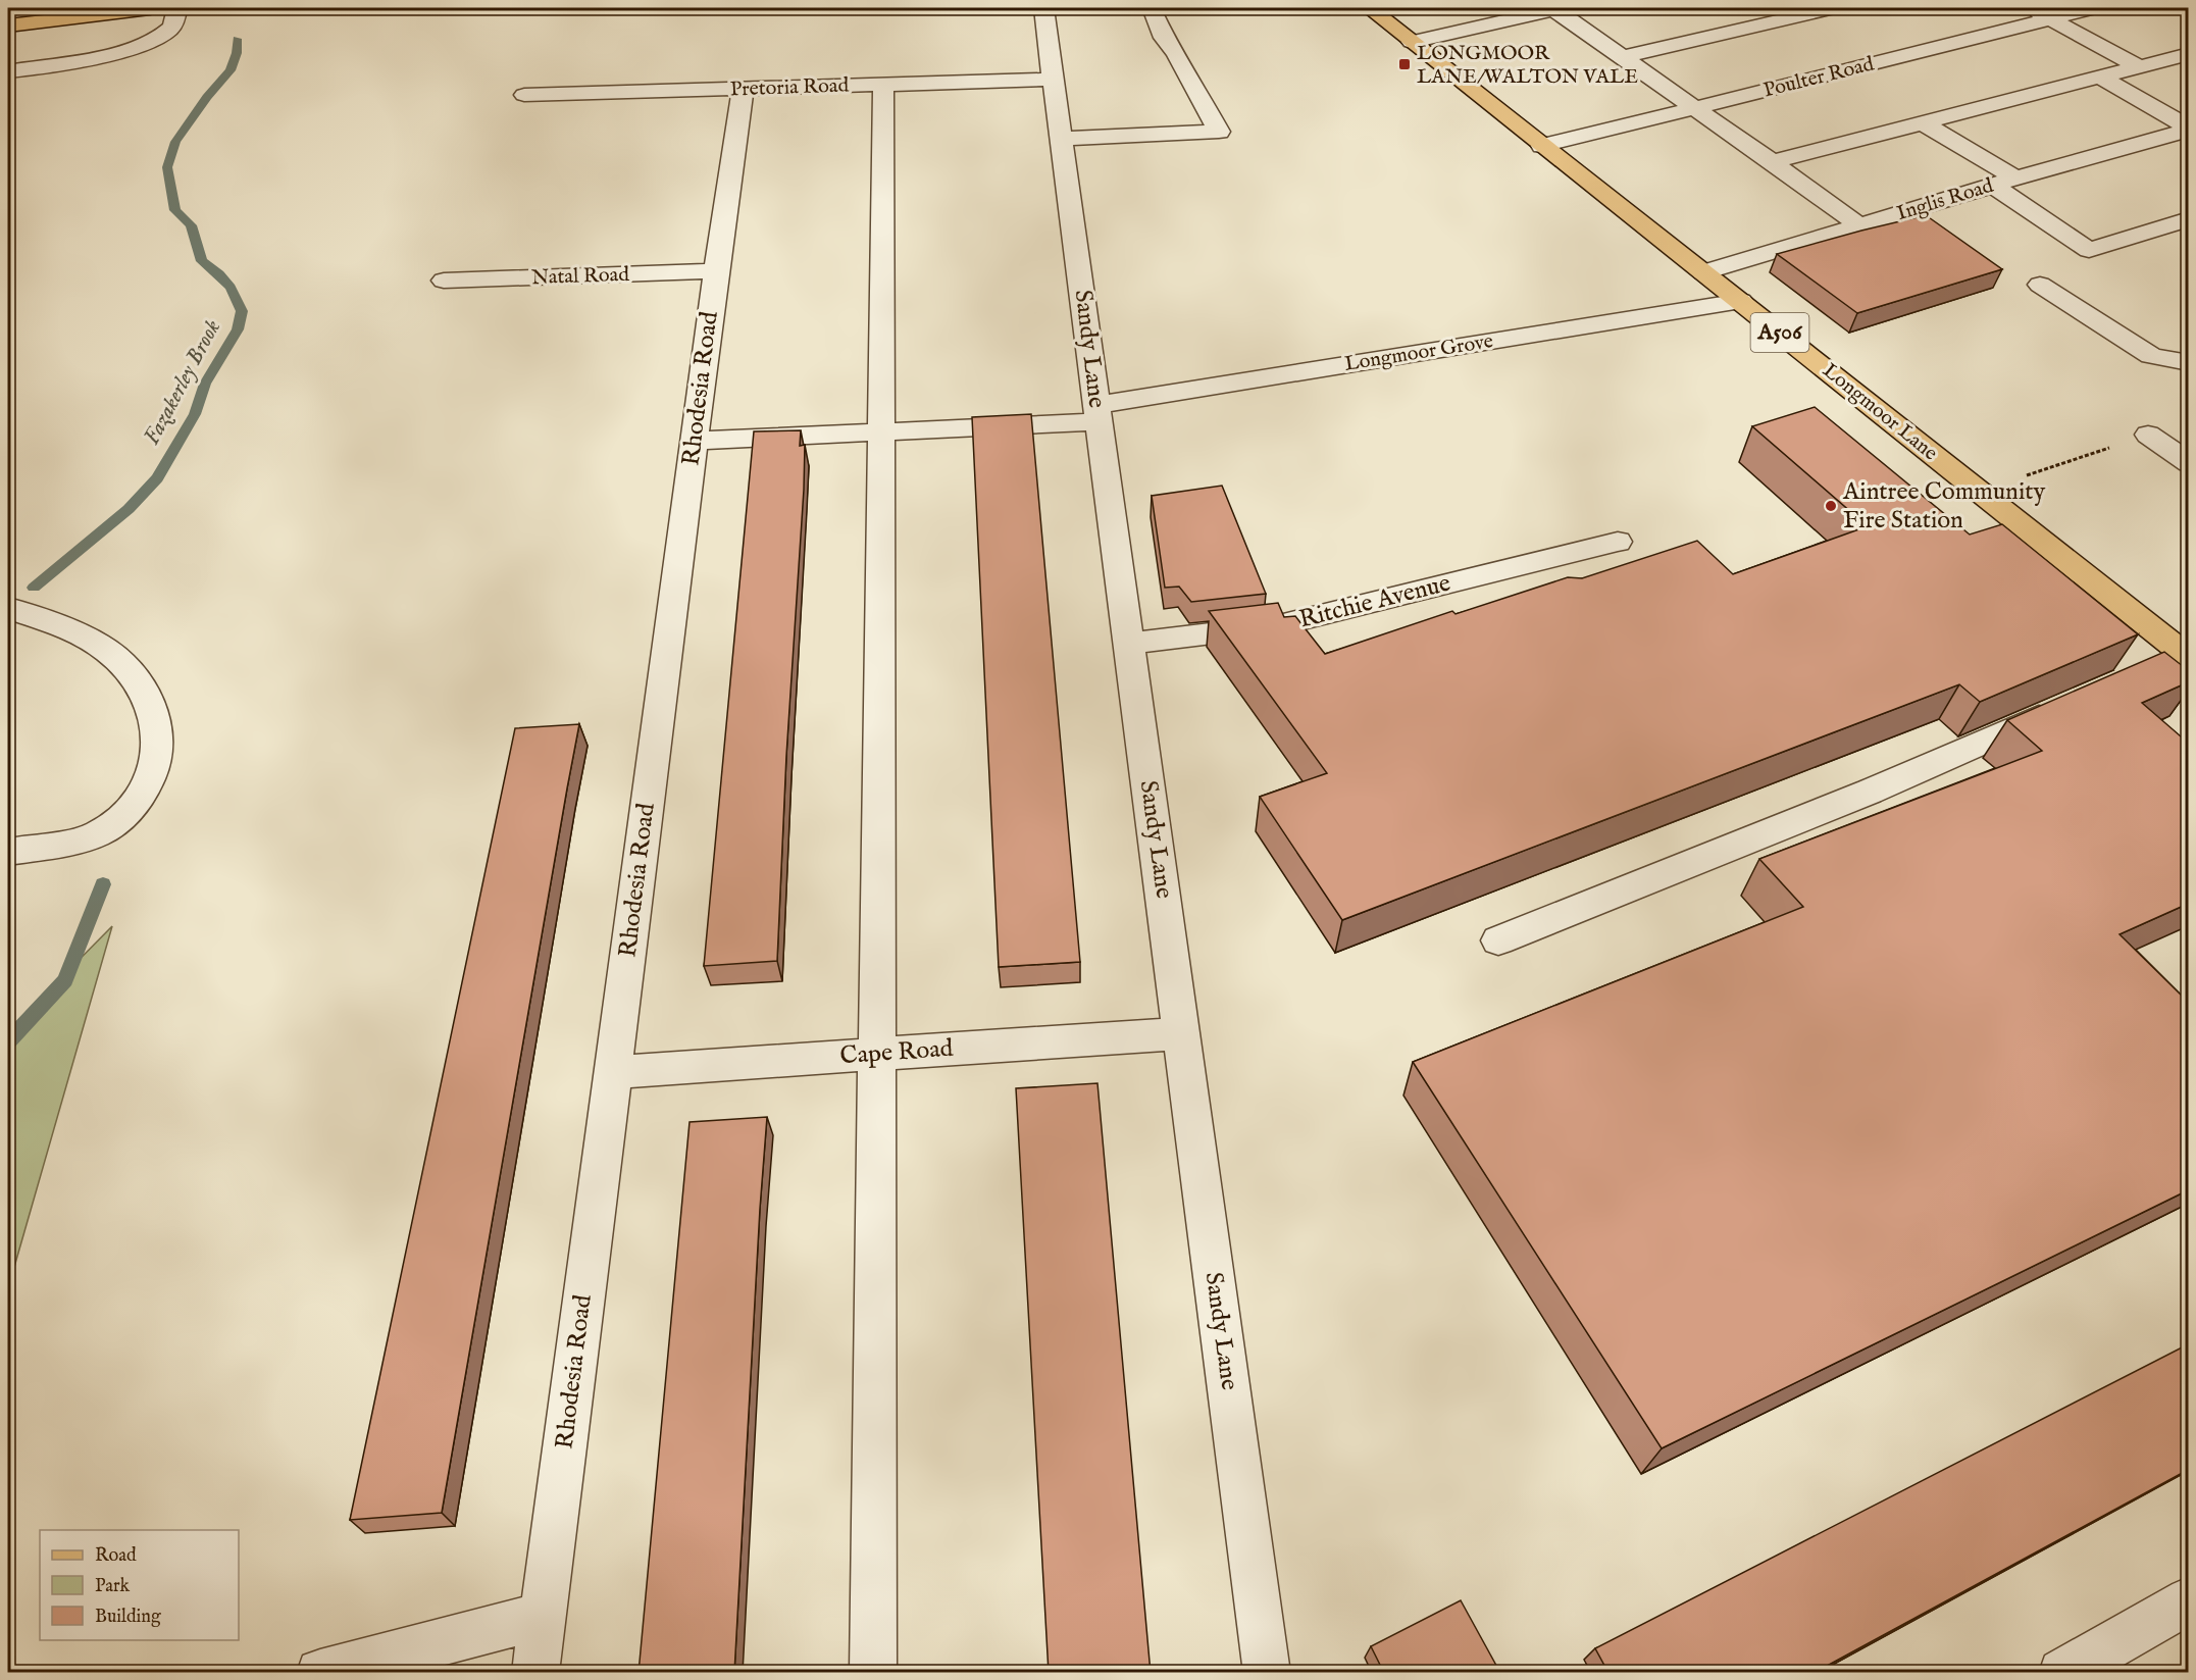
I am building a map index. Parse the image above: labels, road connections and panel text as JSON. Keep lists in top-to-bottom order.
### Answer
{
  "streets": {
    "main road": ["A506", "Longmoor Lane"],
    "street": [
      "Poulter Road",
      "Pretoria Road",
      "Inglis Road",
      "Natal Road",
      "Sandy Lane",
      "Longmoor Grove",
      "Rhodesia Road",
      "Ritchie Avenue",
      "Cape Road"
    ]
  },
  "crossings": [
    ["Poulter Road", "Longmoor Lane"],
    ["Pretoria Road", "Sandy Lane"],
    ["Pretoria Road", "Rhodesia Road"],
    ["Inglis Road", "Longmoor Lane"],
    ["Natal Road", "Rhodesia Road"],
    ["Sandy Lane", "Longmoor Grove"],
    ["Sandy Lane", "Ritchie Avenue"],
    ["Sandy Lane", "Cape Road"],
    ["Longmoor Grove", "Rhodesia Road"],
    ["Longmoor Grove", "Longmoor Lane"],
    ["Rhodesia Road", "Cape Road"]
  ],
  "water": ["Fazakerley Brook"],
  "places": {
    "transit": ["LONGMOOR LANE/WALTON VALE"],
    "other": ["Aintree Community Fire Station"]
  },
  "legend": ["Road", "Park", "Building"]
}
